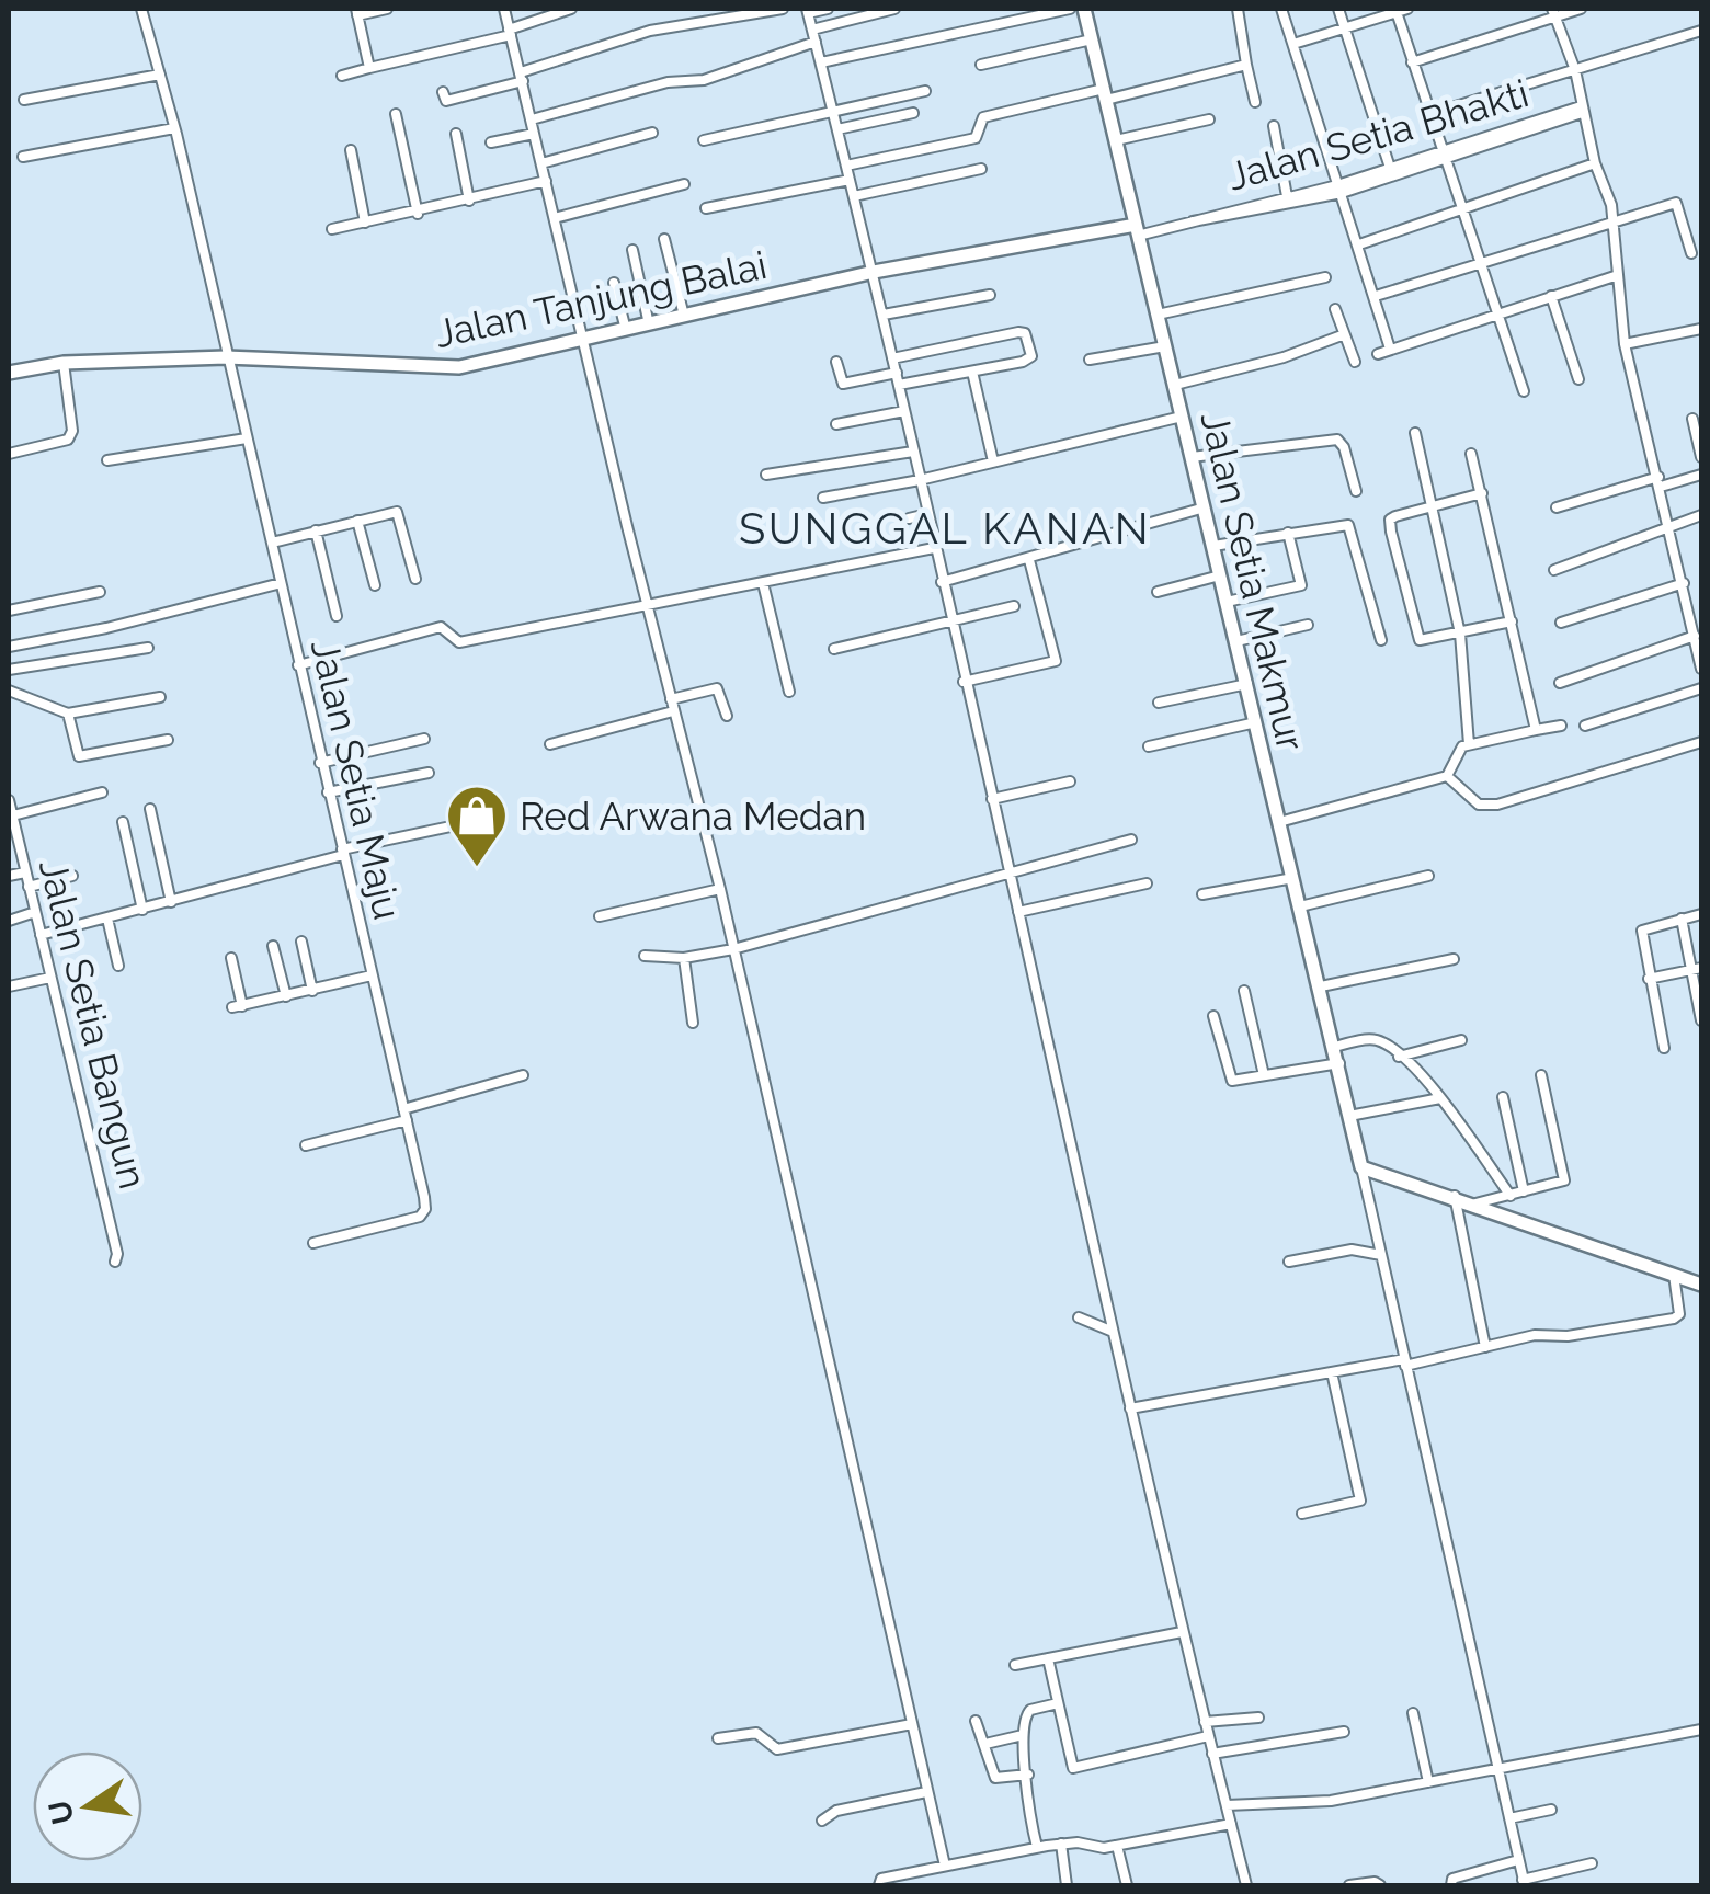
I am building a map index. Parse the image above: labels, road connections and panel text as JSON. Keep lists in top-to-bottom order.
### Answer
{
  "streets": {
    "main road": ["Jalan Tanjung Balai", "Jalan Setia Makmur"],
    "street": ["Jalan Setia Bhakti", "Jalan Setia Maju", "Jalan Setia Bangun"]
  },
  "crossings": [
    ["Jalan Setia Bhakti", "Jalan Tanjung Balai"],
    ["Jalan Setia Bhakti", "Jalan Setia Makmur"],
    ["Jalan Tanjung Balai", "Jalan Setia Makmur"],
    ["Jalan Tanjung Balai", "Jalan Setia Maju"]
  ],
  "districts": ["SUNGGAL KANAN"],
  "places": {
    "shop": ["Red Arwana Medan"]
  },
  "north": "left"
}
